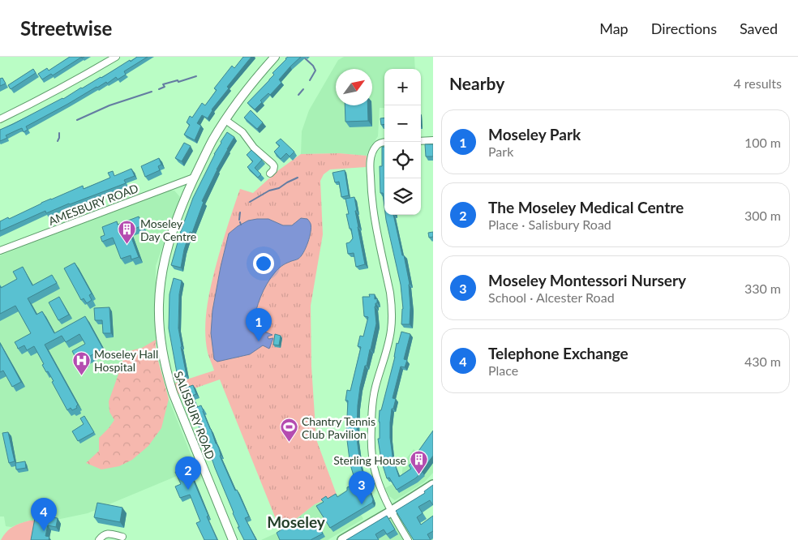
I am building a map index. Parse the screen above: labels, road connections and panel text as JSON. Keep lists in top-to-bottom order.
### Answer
{
  "streets": {
    "main road": ["SALISBURY ROAD"],
    "street": ["AMESBURY ROAD"]
  },
  "crossings": [
    ["AMESBURY ROAD", "SALISBURY ROAD"]
  ],
  "districts": ["Moseley"],
  "places": {
    "building": ["Moseley Day Centre", "Sterling House"],
    "hospital": ["Moseley Hall Hospital"],
    "sports": ["Chantry Tennis Club Pavilion"]
  },
  "north": "top right",
  "page": {
    "header": "Streetwise",
    "nav": ["Map", "Directions", "Saved"],
    "heading": ["Nearby", "4 results"],
    "map_buttons": ["+", "−"],
    "list": [
      {
        "mark": "1",
        "name": "Moseley Park",
        "note": "Park",
        "value": "100 m"
      },
      {
        "mark": "2",
        "name": "The Moseley Medical Centre",
        "note": "Place · Salisbury Road",
        "value": "300 m"
      },
      {
        "mark": "3",
        "name": "Moseley Montessori Nursery",
        "note": "School · Alcester Road",
        "value": "330 m"
      },
      {
        "mark": "4",
        "name": "Telephone Exchange",
        "note": "Place",
        "value": "430 m"
      }
    ],
    "pins": [
      "1",
      "2",
      "3",
      "4"
    ]
  }
}
